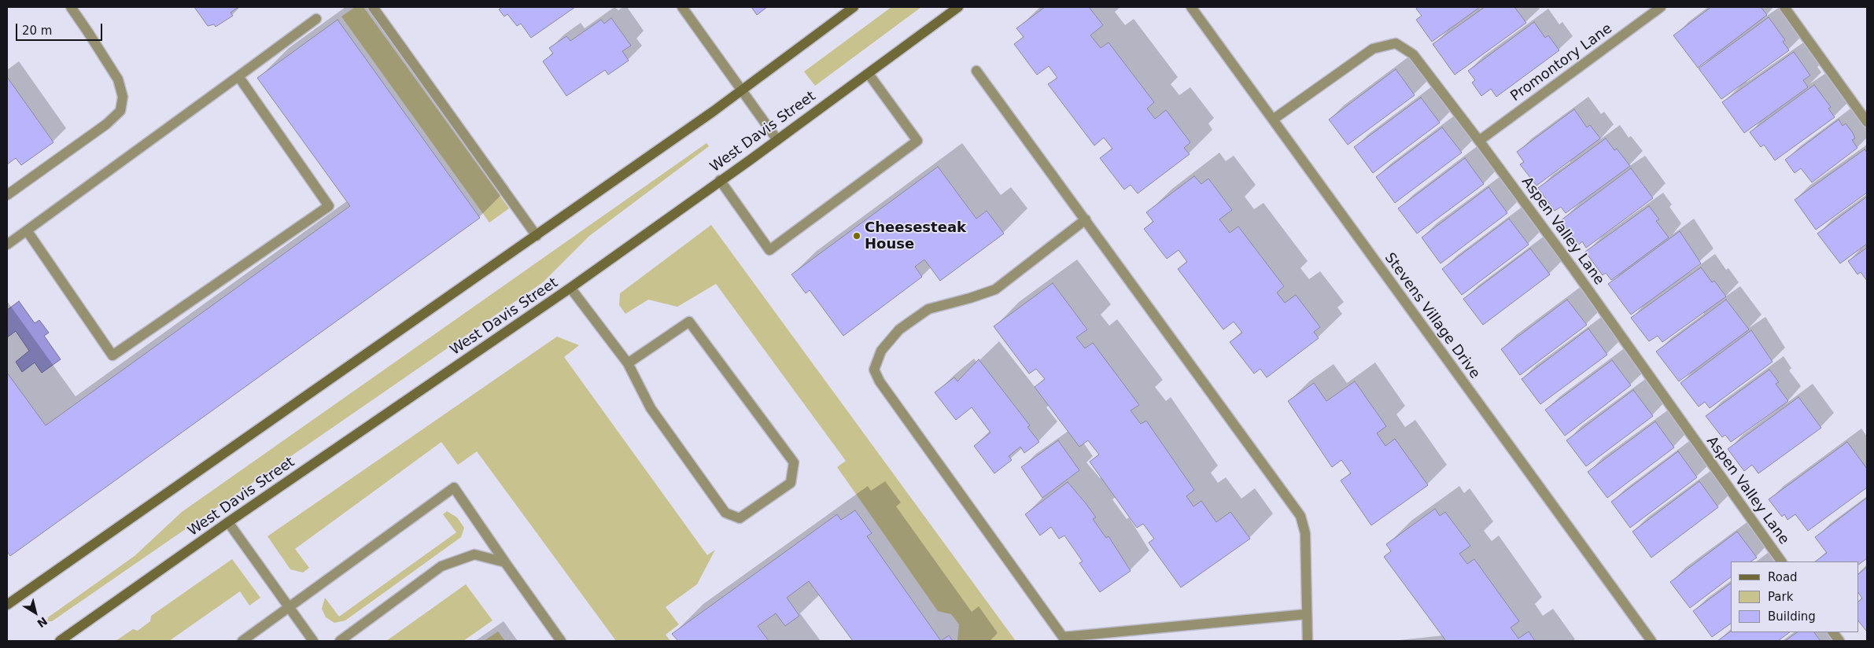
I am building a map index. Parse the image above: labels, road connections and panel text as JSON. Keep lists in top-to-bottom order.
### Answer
{
  "streets": {
    "main road": ["West Davis Street"],
    "street": ["Promontory Lane", "Aspen Valley Lane", "Stevens Village Drive"]
  },
  "crossings": [
    ["Promontory Lane", "Aspen Valley Lane"],
    ["Aspen Valley Lane", "Stevens Village Drive"]
  ],
  "places": ["Cheesesteak House"],
  "legend": ["Road", "Park", "Building"],
  "scale_bar": "20 m",
  "north": "bottom right"
}
